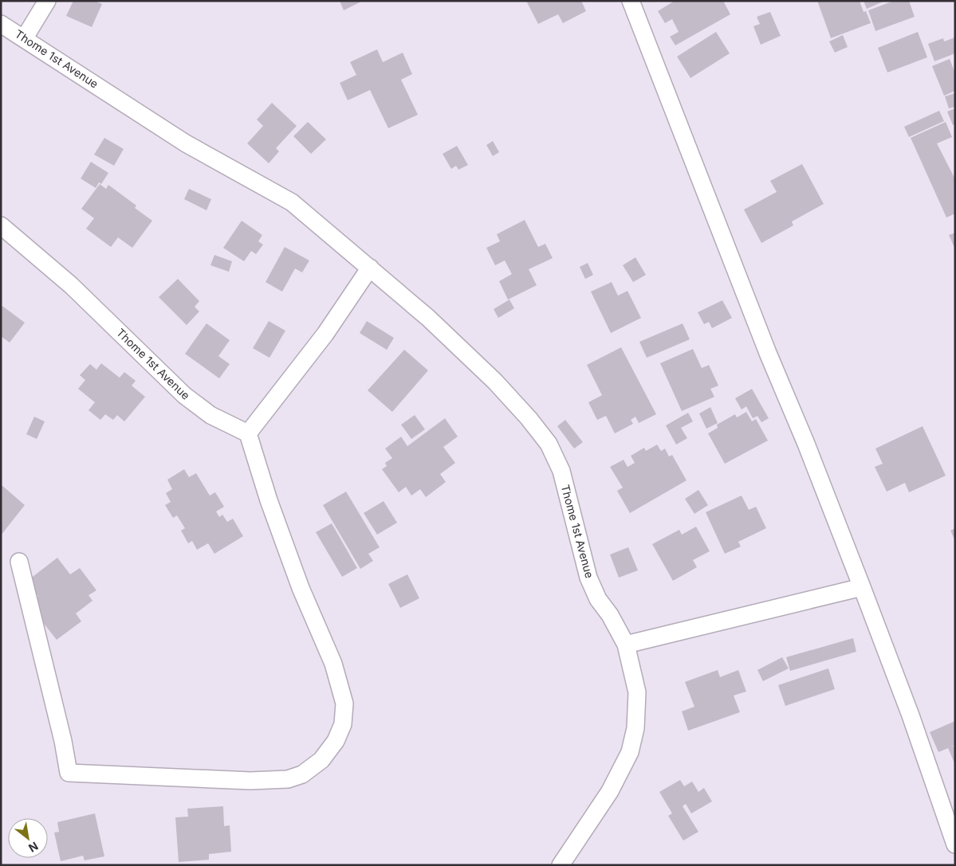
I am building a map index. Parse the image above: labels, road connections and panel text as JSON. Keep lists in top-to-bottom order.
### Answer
{
  "streets": {
    "street": ["Thome 1st Avenue"]
  },
  "north": "bottom right"
}
